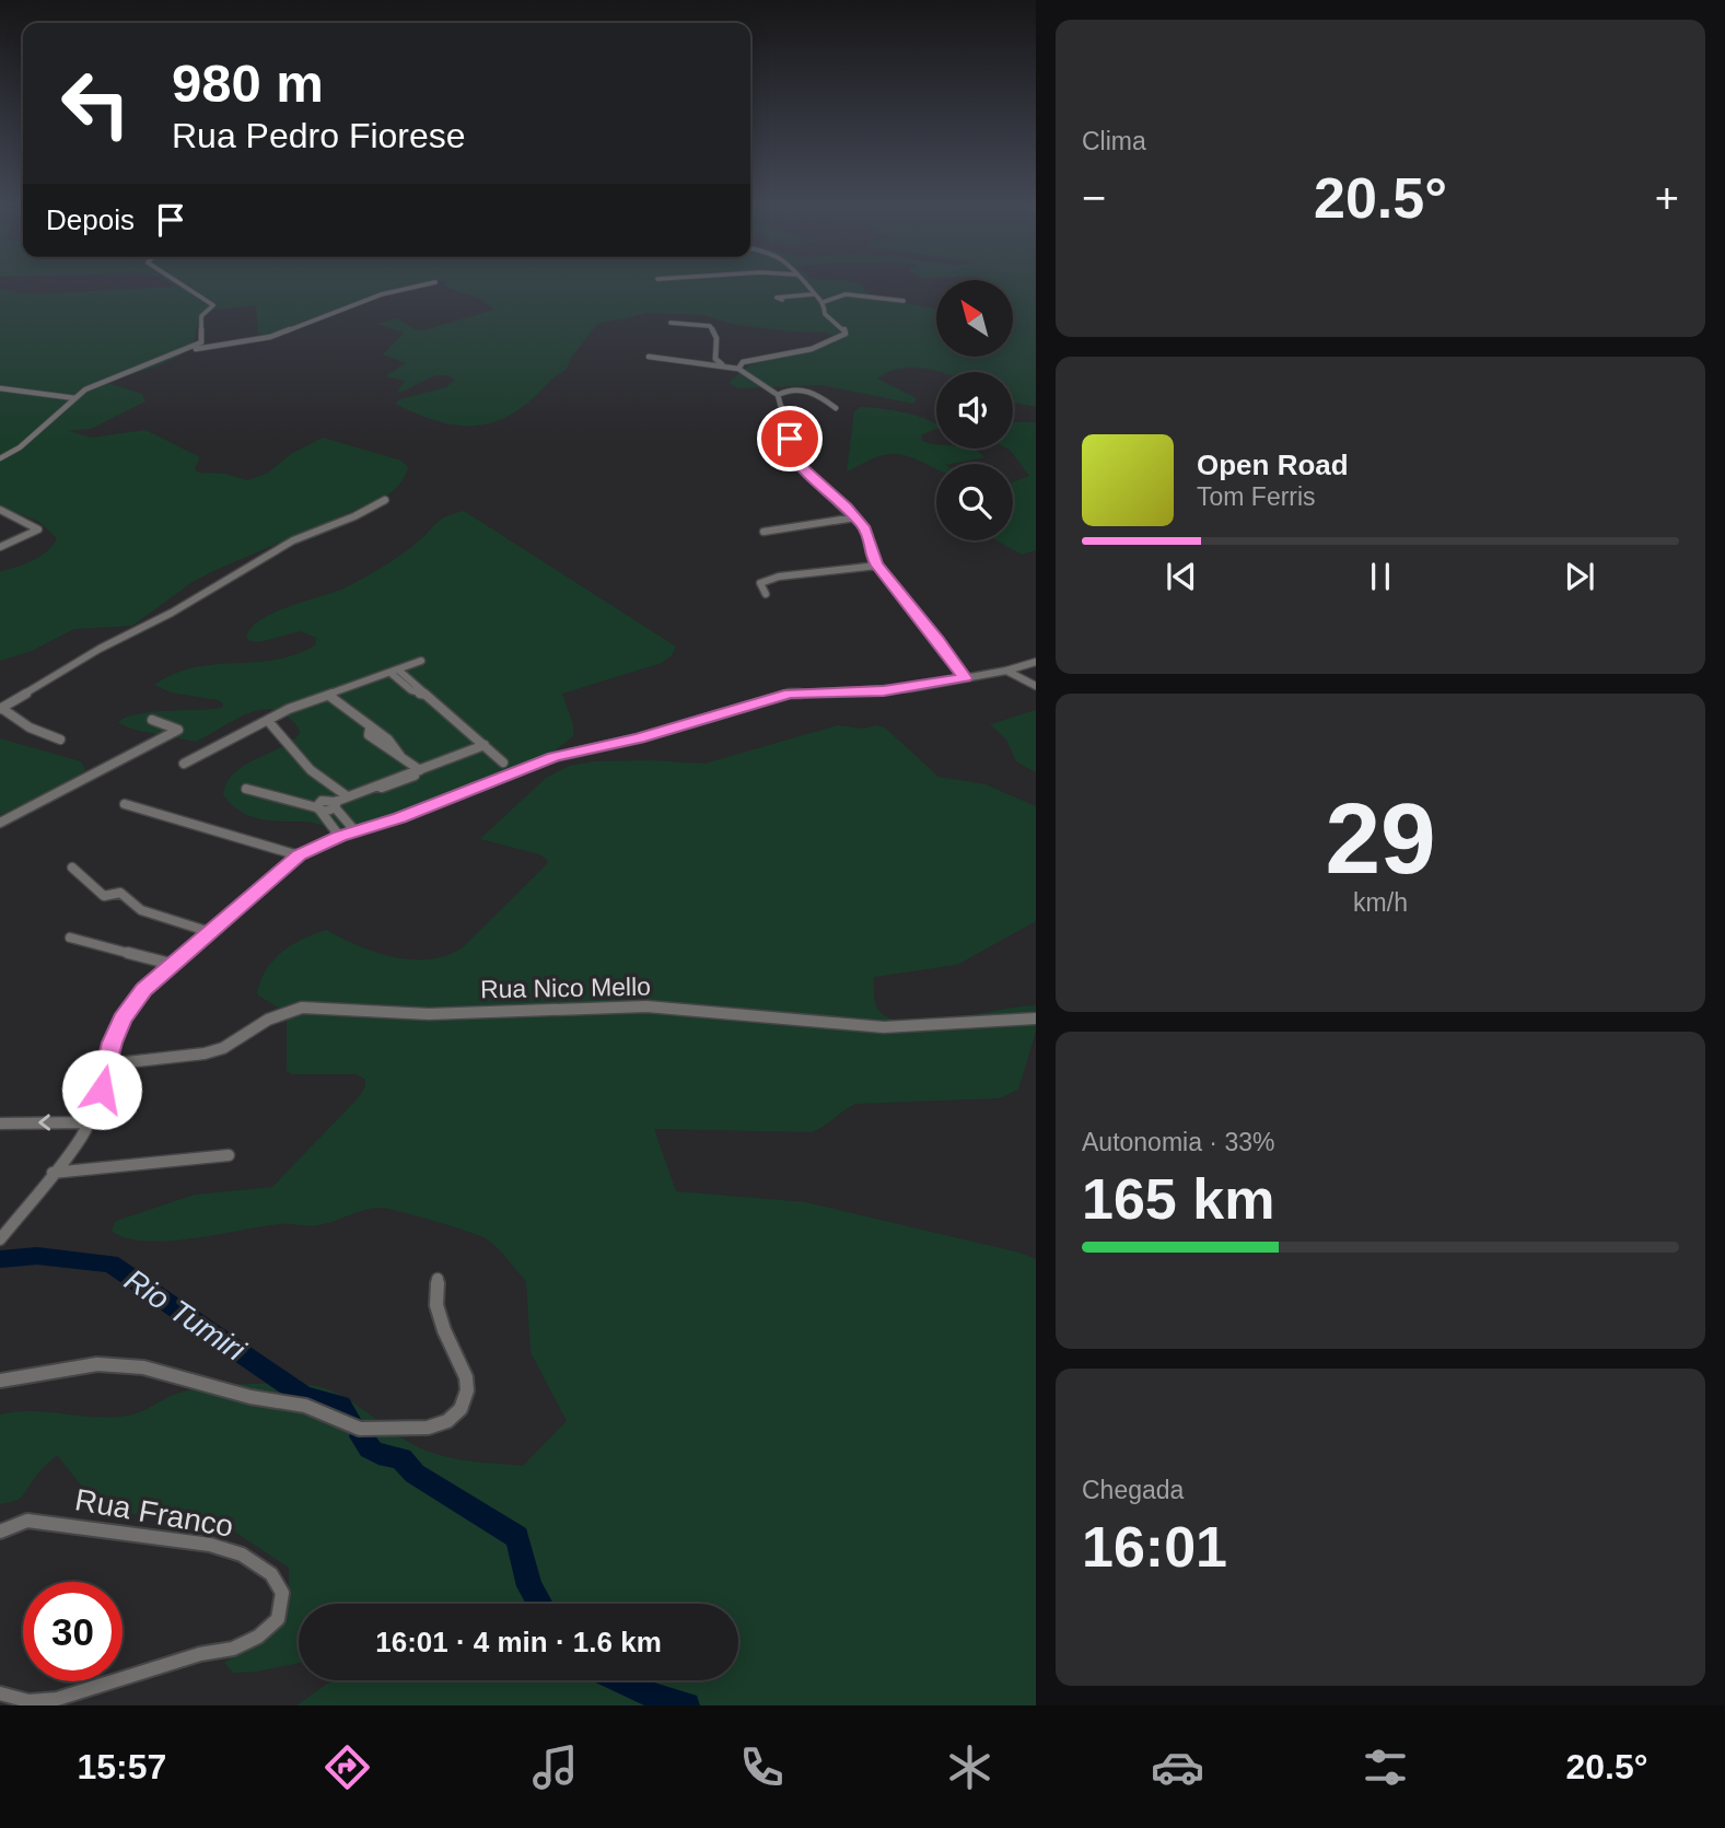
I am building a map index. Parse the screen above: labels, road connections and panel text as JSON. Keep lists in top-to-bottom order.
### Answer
{
  "streets": {
    "street": ["Rua Nico Mello", "Rua Franco"]
  },
  "water": ["Rio Tumiri"],
  "north": "top left",
  "page": {
    "tile": [
      "Clima",
      ["29", "km/h"],
      ["Autonomia · 33%", "165 km"],
      ["Chegada", "16:01"]
    ],
    "turn": ["980 m", "Rua Pedro Fiorese"],
    "heat": ["−", "20.5°", "+"],
    "then": "Depois",
    "song": ["Open Road", "Tom Ferris"],
    "limit": "30",
    "trip": "16:01 · 4 min · 1.6 km",
    "tabs": ["15:57", "20.5°"]
  }
}
